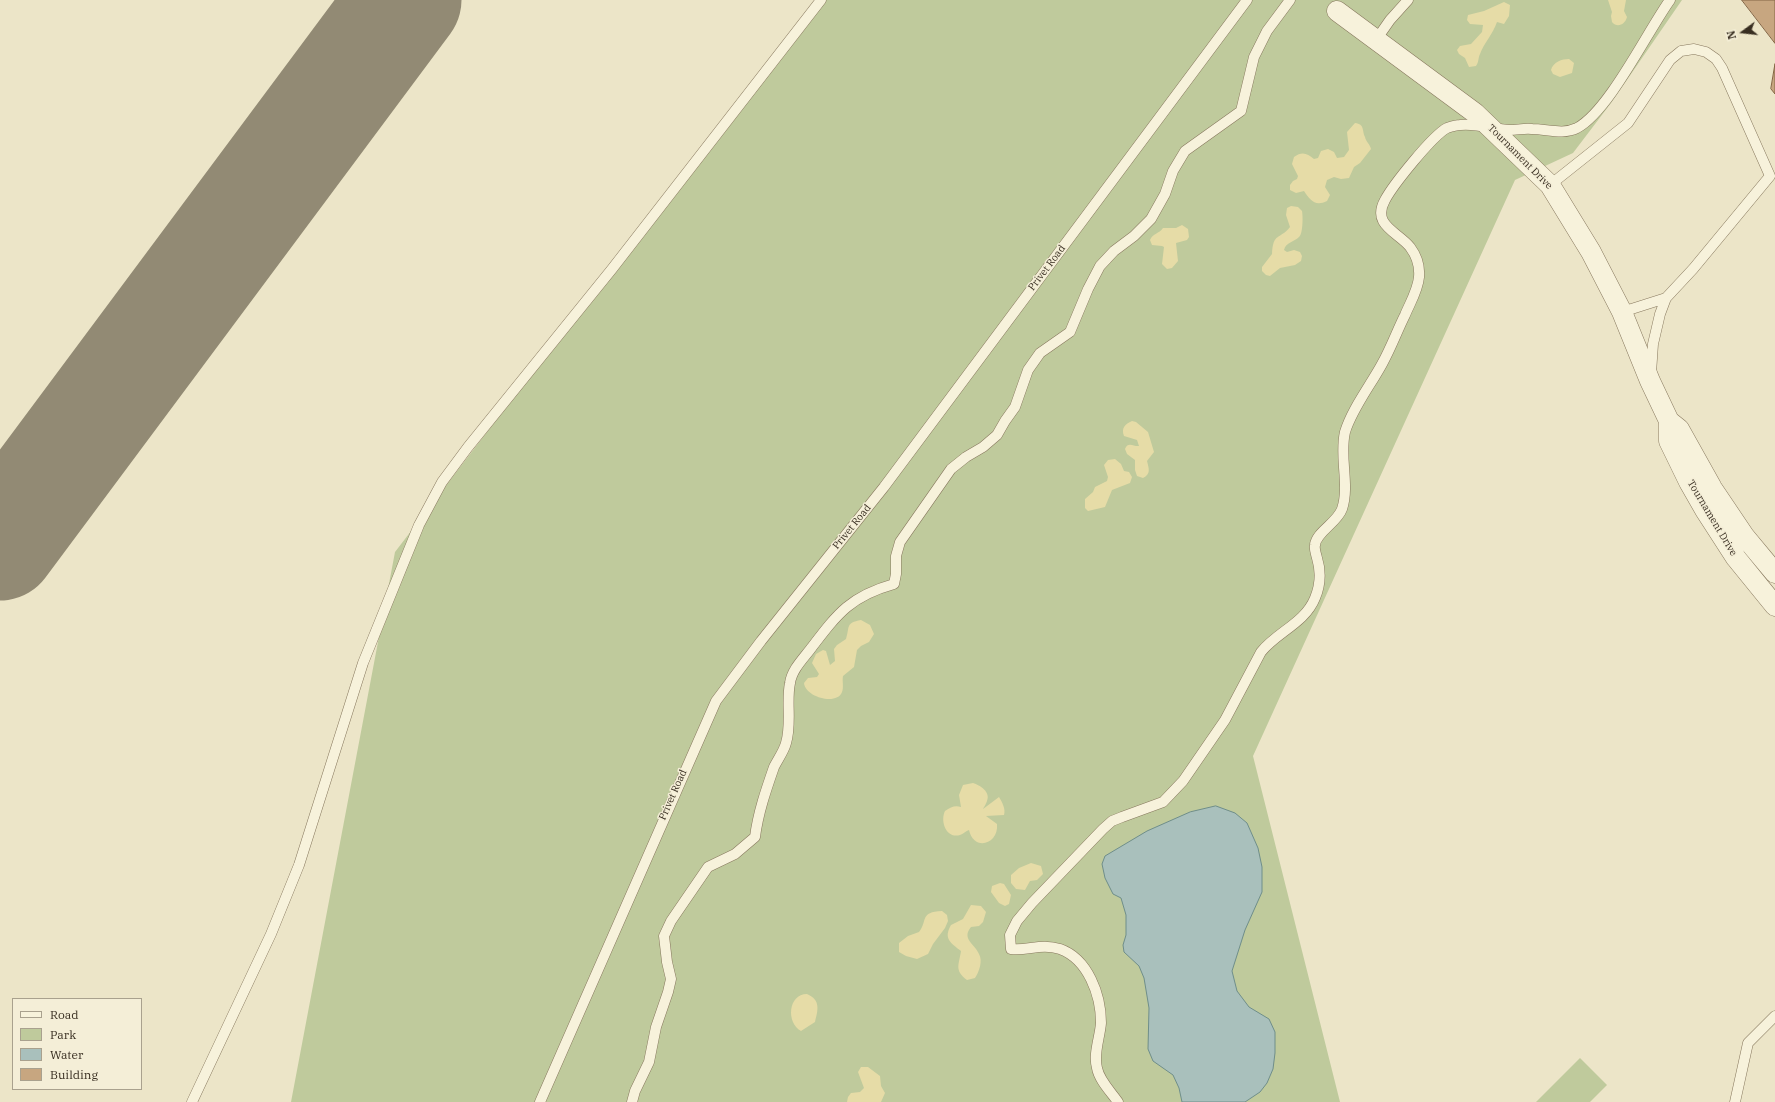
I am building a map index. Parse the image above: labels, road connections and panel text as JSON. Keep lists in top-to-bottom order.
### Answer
{
  "streets": {
    "street": ["Tournament Drive"],
    "lane": ["Privet Road"]
  },
  "legend": [
    "Road",
    "Park",
    "Water",
    "Building"
  ],
  "north": "left"
}
